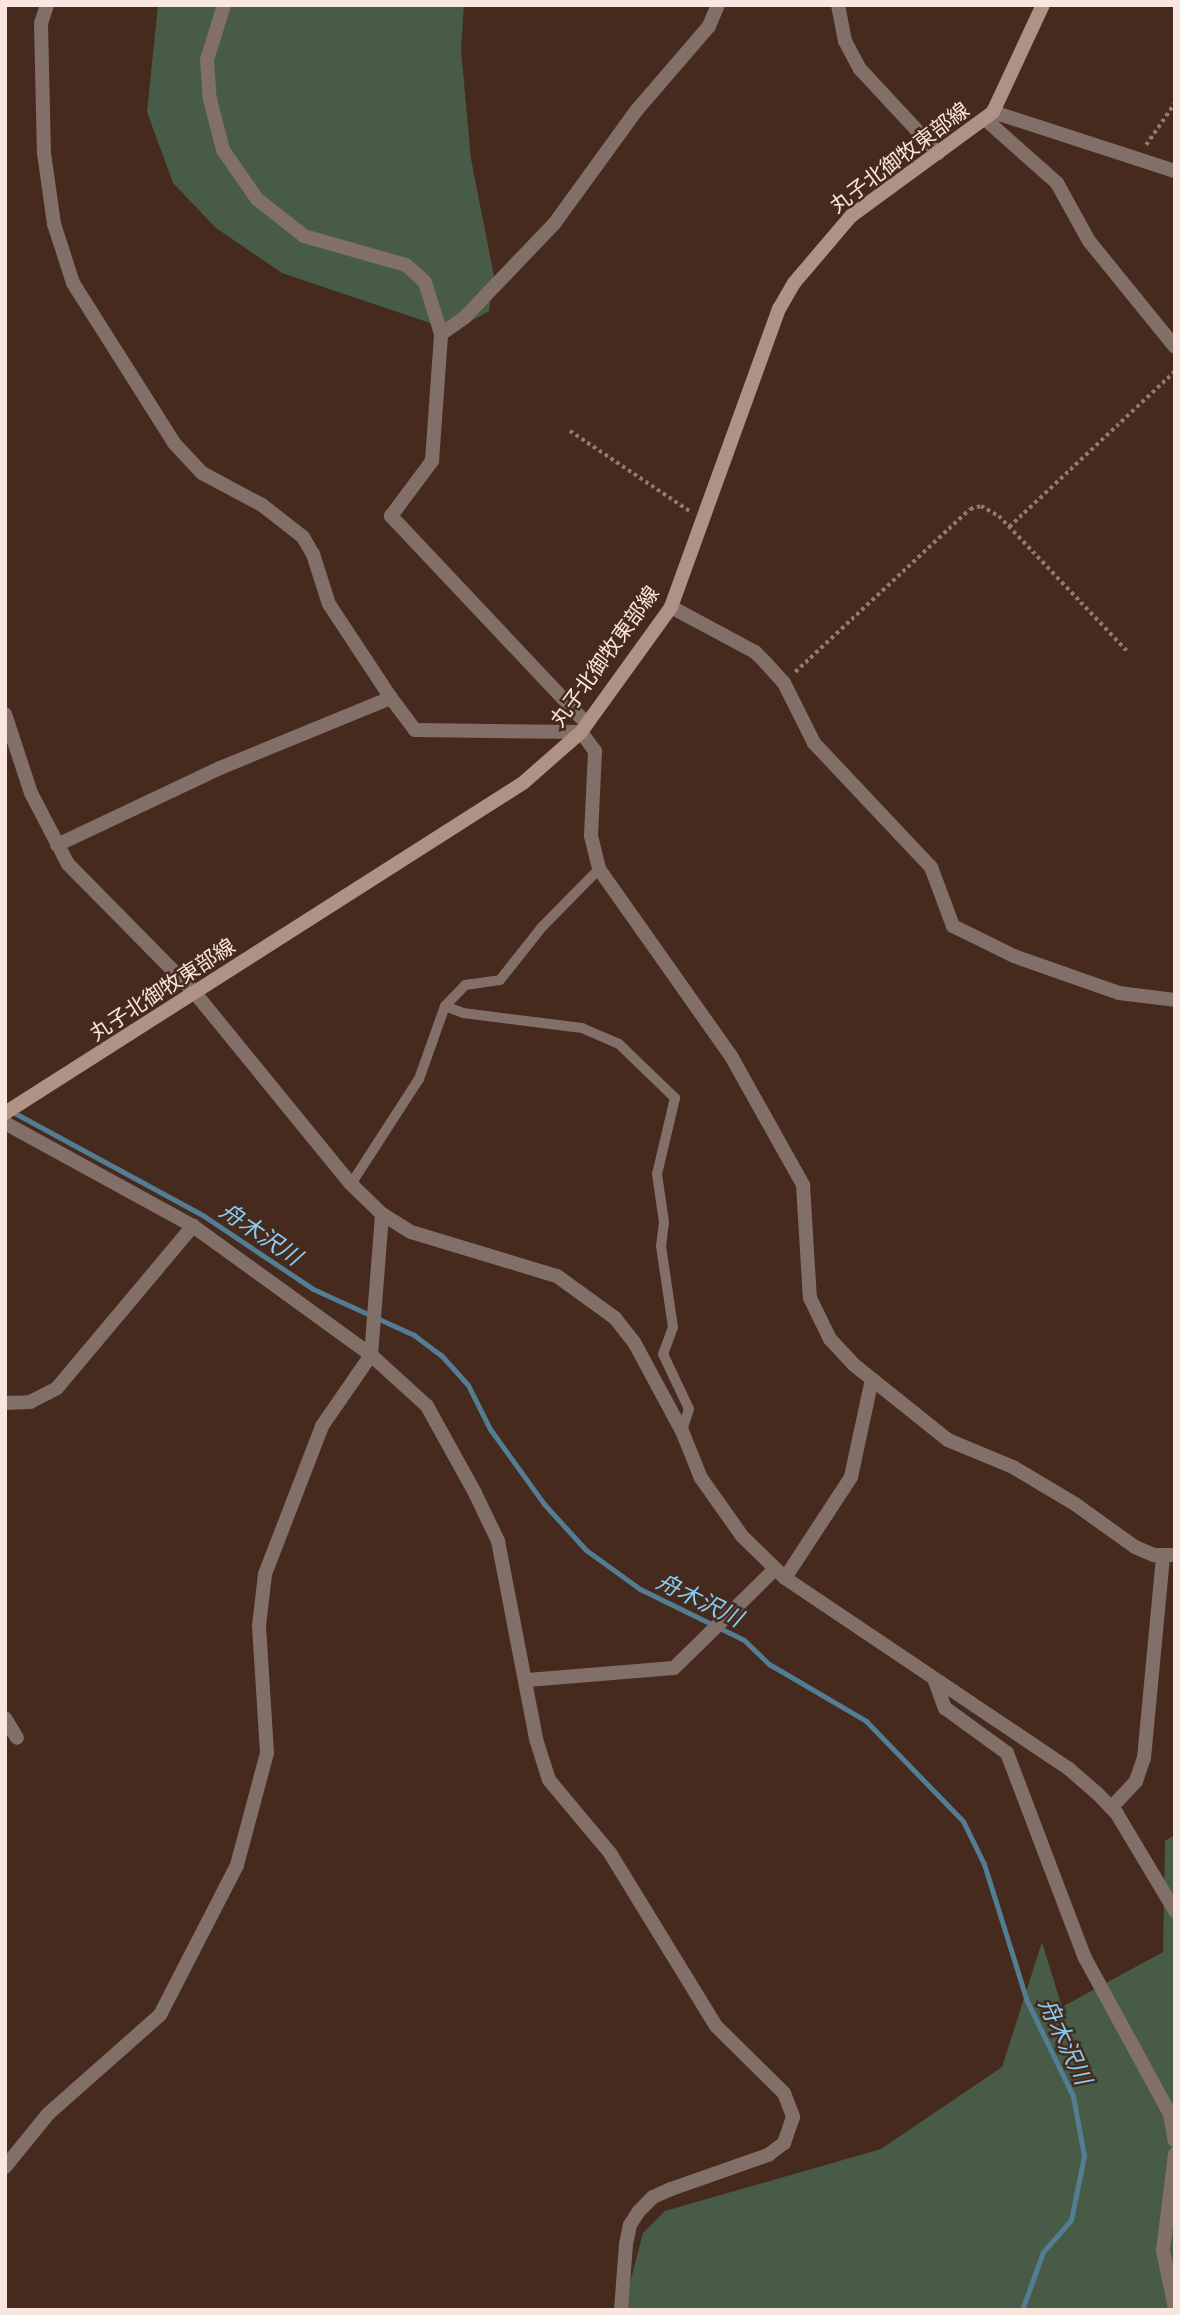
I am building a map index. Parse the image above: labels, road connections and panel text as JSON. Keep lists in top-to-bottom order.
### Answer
{
  "streets": {
    "main road": ["丸子北御牧東部線"]
  },
  "water": ["舟木沢川"]
}
